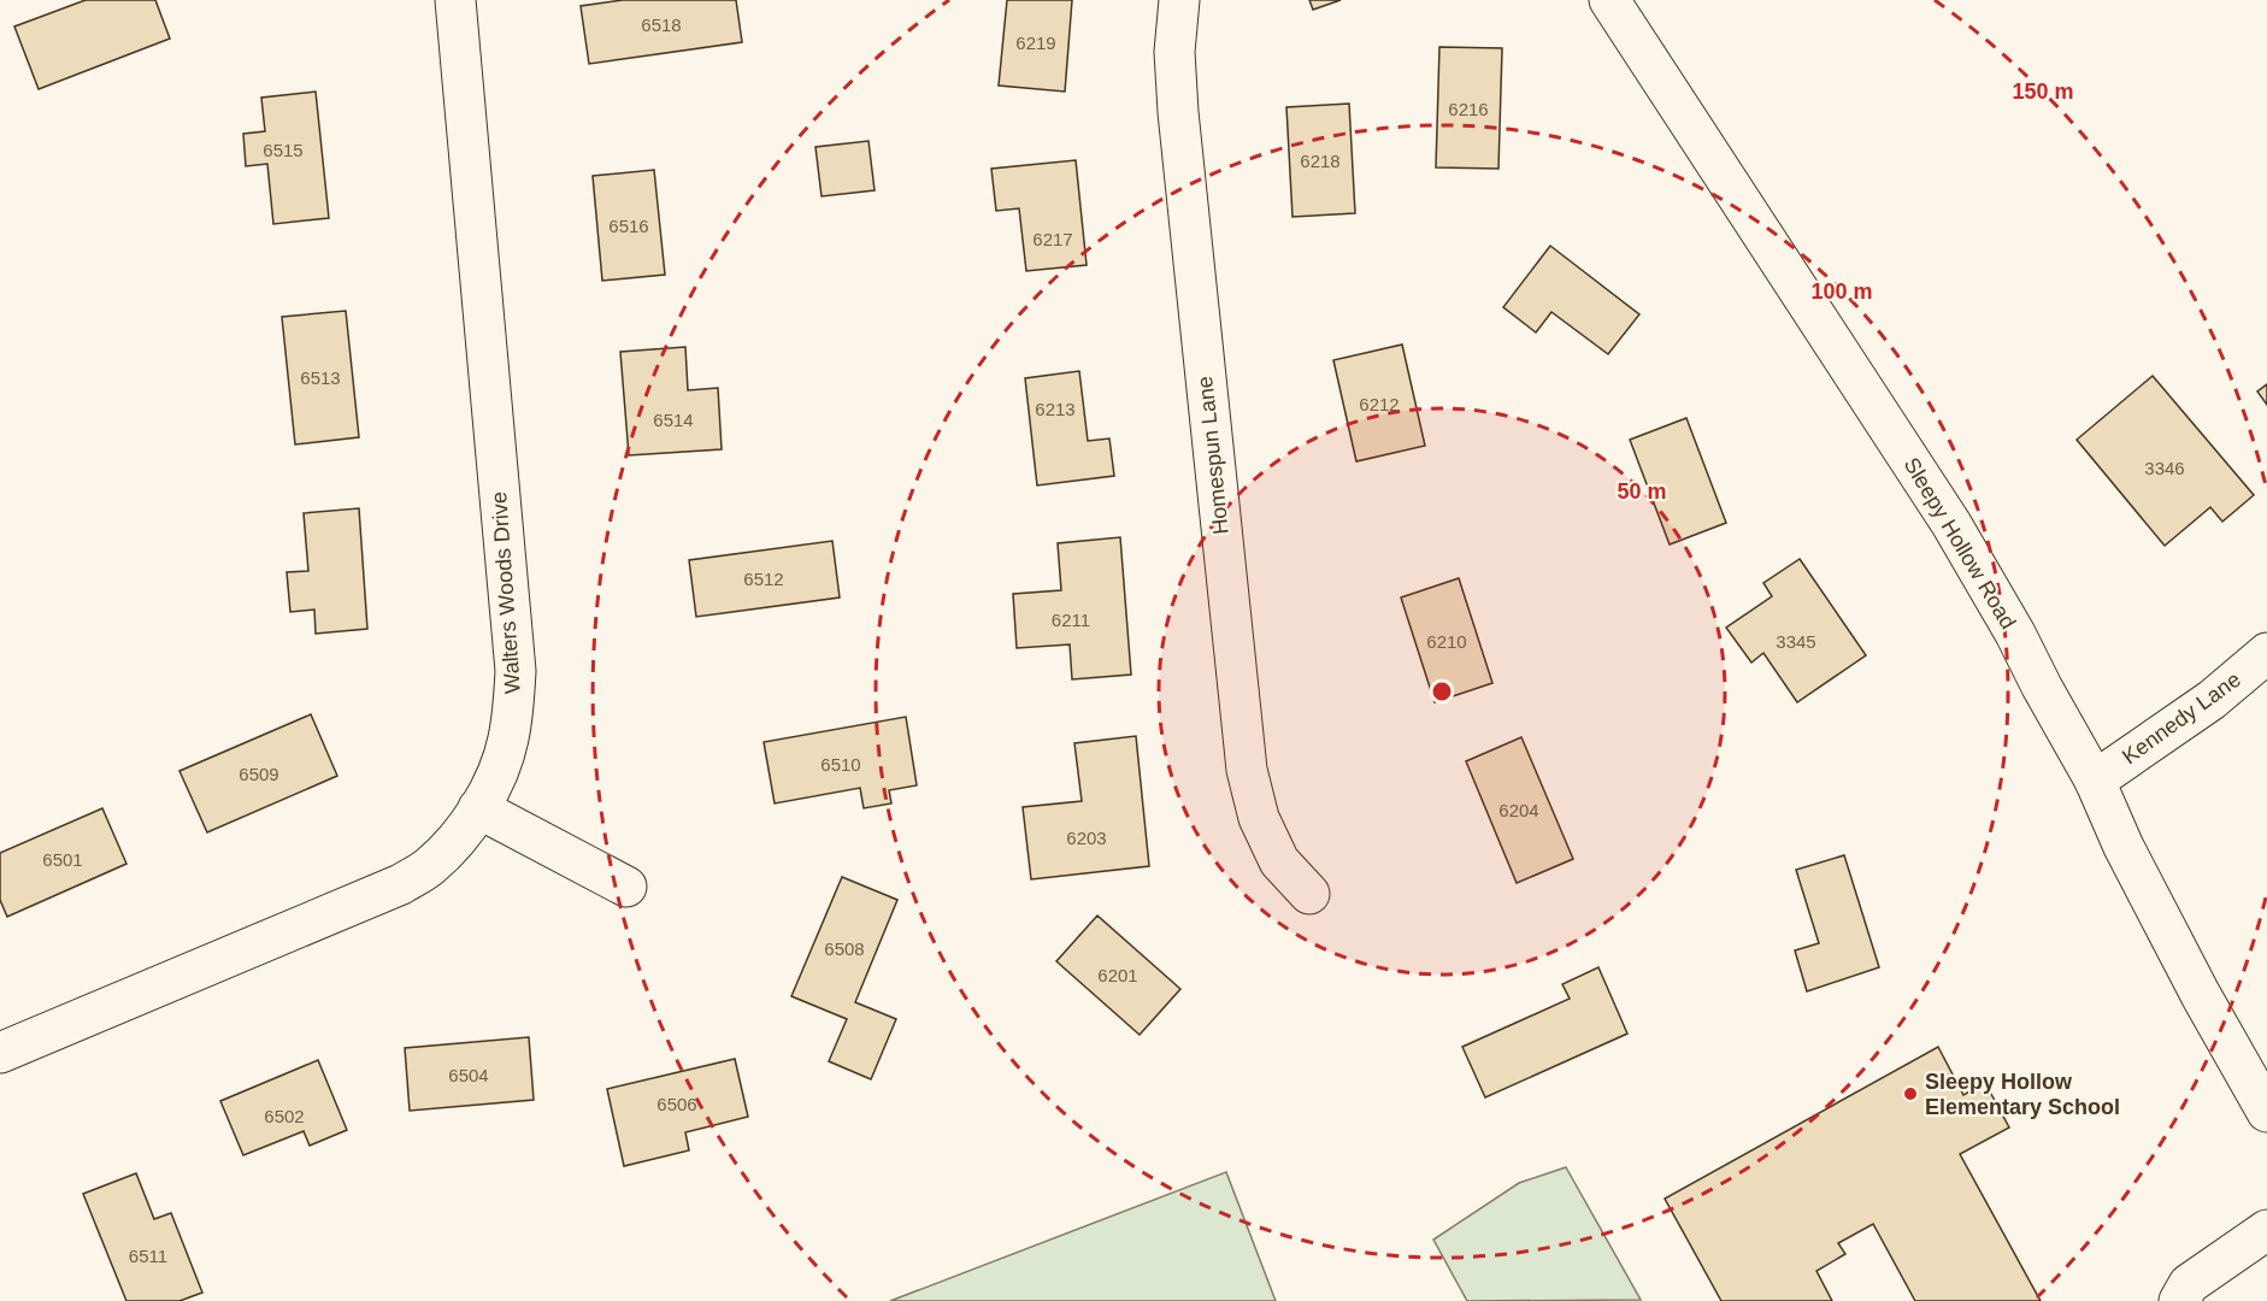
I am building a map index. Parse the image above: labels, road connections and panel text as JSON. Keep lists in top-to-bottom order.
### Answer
{
  "streets": {
    "street": [
      "Homespun Lane",
      "Sleepy Hollow Road",
      "Walters Woods Drive",
      "Kennedy Lane"
    ]
  },
  "crossings": [
    ["Sleepy Hollow Road", "Kennedy Lane"]
  ],
  "places": ["Sleepy Hollow Elementary School"],
  "house_numbers": [
    "6518",
    "6219",
    "6216",
    "6515",
    "6218",
    "6516",
    "6217",
    "6513",
    "6212",
    "6213",
    "6514",
    "3346",
    "6512",
    "6211",
    "6210",
    "3345",
    "6510",
    "6509",
    "6204",
    "6203",
    "6501",
    "6508",
    "6201",
    "6504",
    "6506",
    "6502",
    "6511"
  ],
  "rings": ["150 m", "100 m", "50 m"]
}
